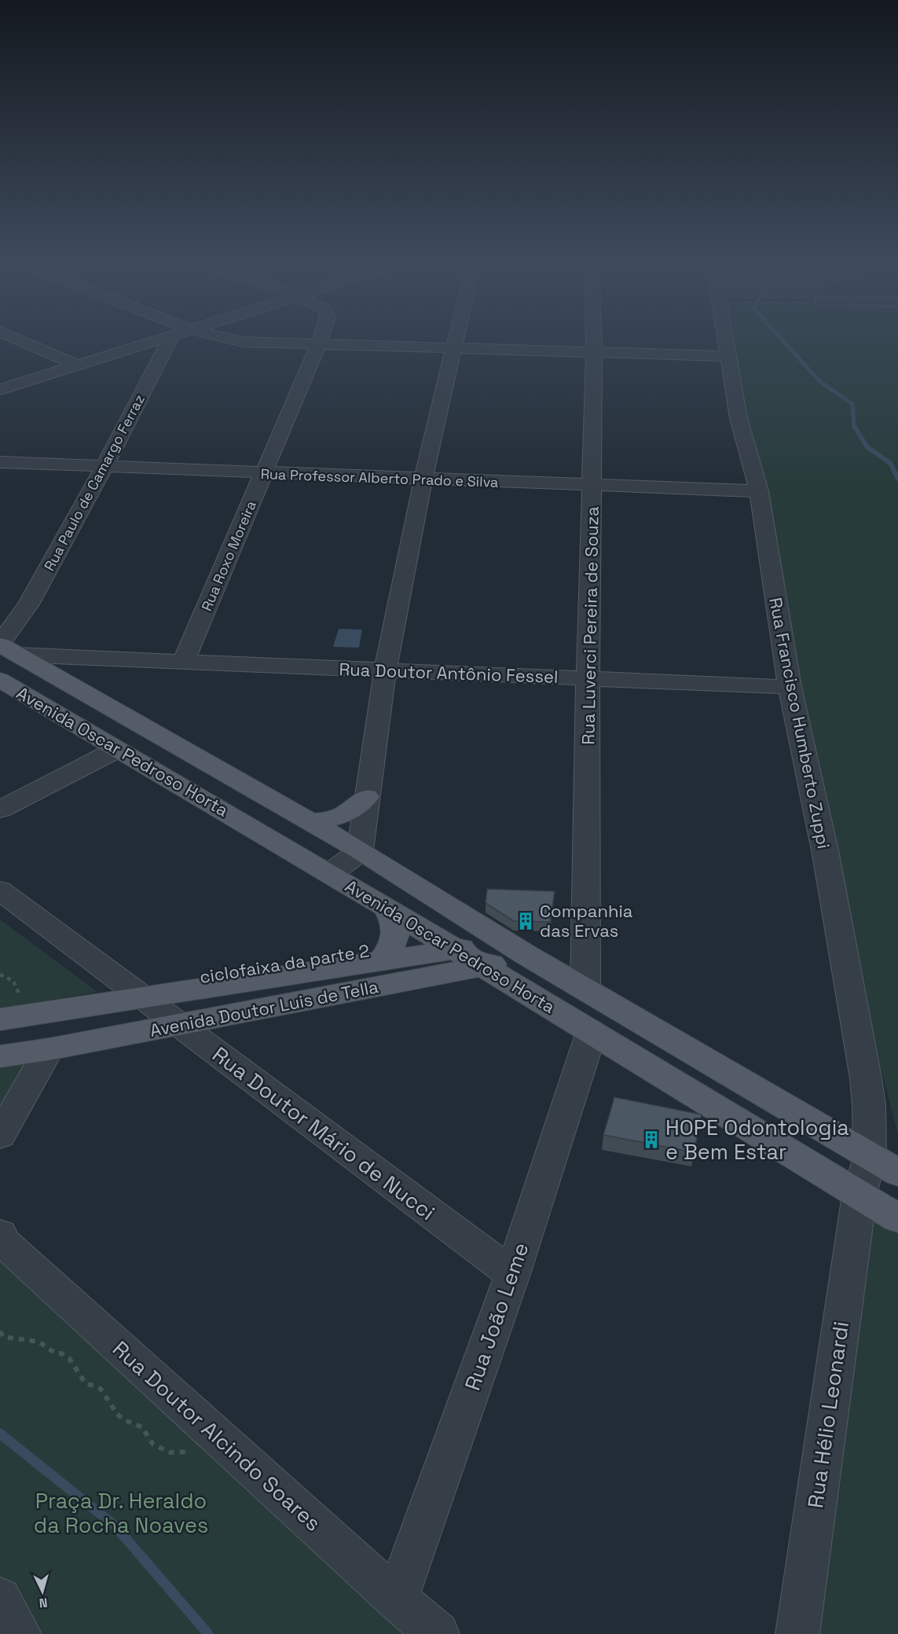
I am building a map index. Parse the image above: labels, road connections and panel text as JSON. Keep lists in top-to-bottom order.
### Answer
{
  "streets": {
    "main road": ["Avenida Oscar Pedroso Horta", "Avenida Doutor Luis de Tella"],
    "street": [
      "Rua Professor Alberto Prado e Silva",
      "Rua Paulo de Camargo Ferraz",
      "Rua Roxo Moreira",
      "Rua Luverci Pereira de Souza",
      "Rua Doutor Antônio Fessel",
      "Rua Francisco Humberto Zuppi",
      "Rua Doutor Mário de Nucci",
      "Rua João Leme",
      "Rua Hélio Leonardi",
      "Rua Doutor Alcindo Soares"
    ]
  },
  "crossings": [
    ["Rua Professor Alberto Prado e Silva", "Rua Paulo de Camargo Ferraz"],
    ["Rua Professor Alberto Prado e Silva", "Rua Roxo Moreira"],
    ["Rua Professor Alberto Prado e Silva", "Rua Luverci Pereira de Souza"],
    ["Rua Professor Alberto Prado e Silva", "Rua Francisco Humberto Zuppi"],
    ["Rua Paulo de Camargo Ferraz", "Rua Doutor Antônio Fessel"],
    ["Rua Paulo de Camargo Ferraz", "Avenida Oscar Pedroso Horta"],
    ["Rua Roxo Moreira", "Rua Doutor Antônio Fessel"],
    ["Rua Luverci Pereira de Souza", "Rua Doutor Antônio Fessel"],
    ["Rua Luverci Pereira de Souza", "Avenida Oscar Pedroso Horta"],
    ["Rua Doutor Antônio Fessel", "Rua Francisco Humberto Zuppi"],
    ["Rua Doutor Antônio Fessel", "Avenida Oscar Pedroso Horta"],
    ["Rua Francisco Humberto Zuppi", "Avenida Oscar Pedroso Horta"],
    ["Rua Francisco Humberto Zuppi", "Rua Hélio Leonardi"],
    ["Avenida Oscar Pedroso Horta", "Avenida Doutor Luis de Tella"],
    ["Avenida Oscar Pedroso Horta", "Rua João Leme"],
    ["Avenida Oscar Pedroso Horta", "Rua Hélio Leonardi"],
    ["Avenida Doutor Luis de Tella", "Rua Doutor Mário de Nucci"],
    ["Rua Doutor Mário de Nucci", "Rua João Leme"],
    ["Rua João Leme", "Rua Doutor Alcindo Soares"]
  ],
  "parks": ["Praça Dr. Heraldo da Rocha Noaves"],
  "places": {
    "building": ["Companhia das Ervas", "HOPE Odontologia e Bem Estar"]
  },
  "north": "bottom"
}
